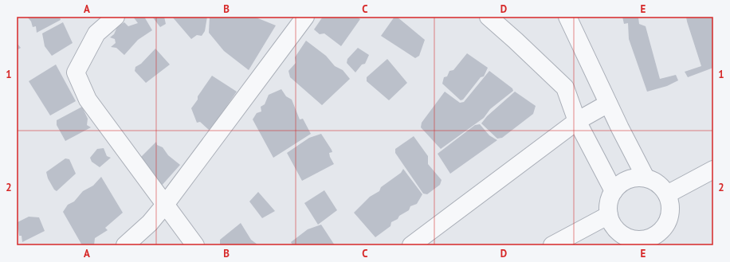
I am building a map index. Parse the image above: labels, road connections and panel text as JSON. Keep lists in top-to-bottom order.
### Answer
{
  "grid": {
    "columns": [
      "A",
      "B",
      "C",
      "D",
      "E"
    ],
    "rows": ["1", "2"]
  }
}
